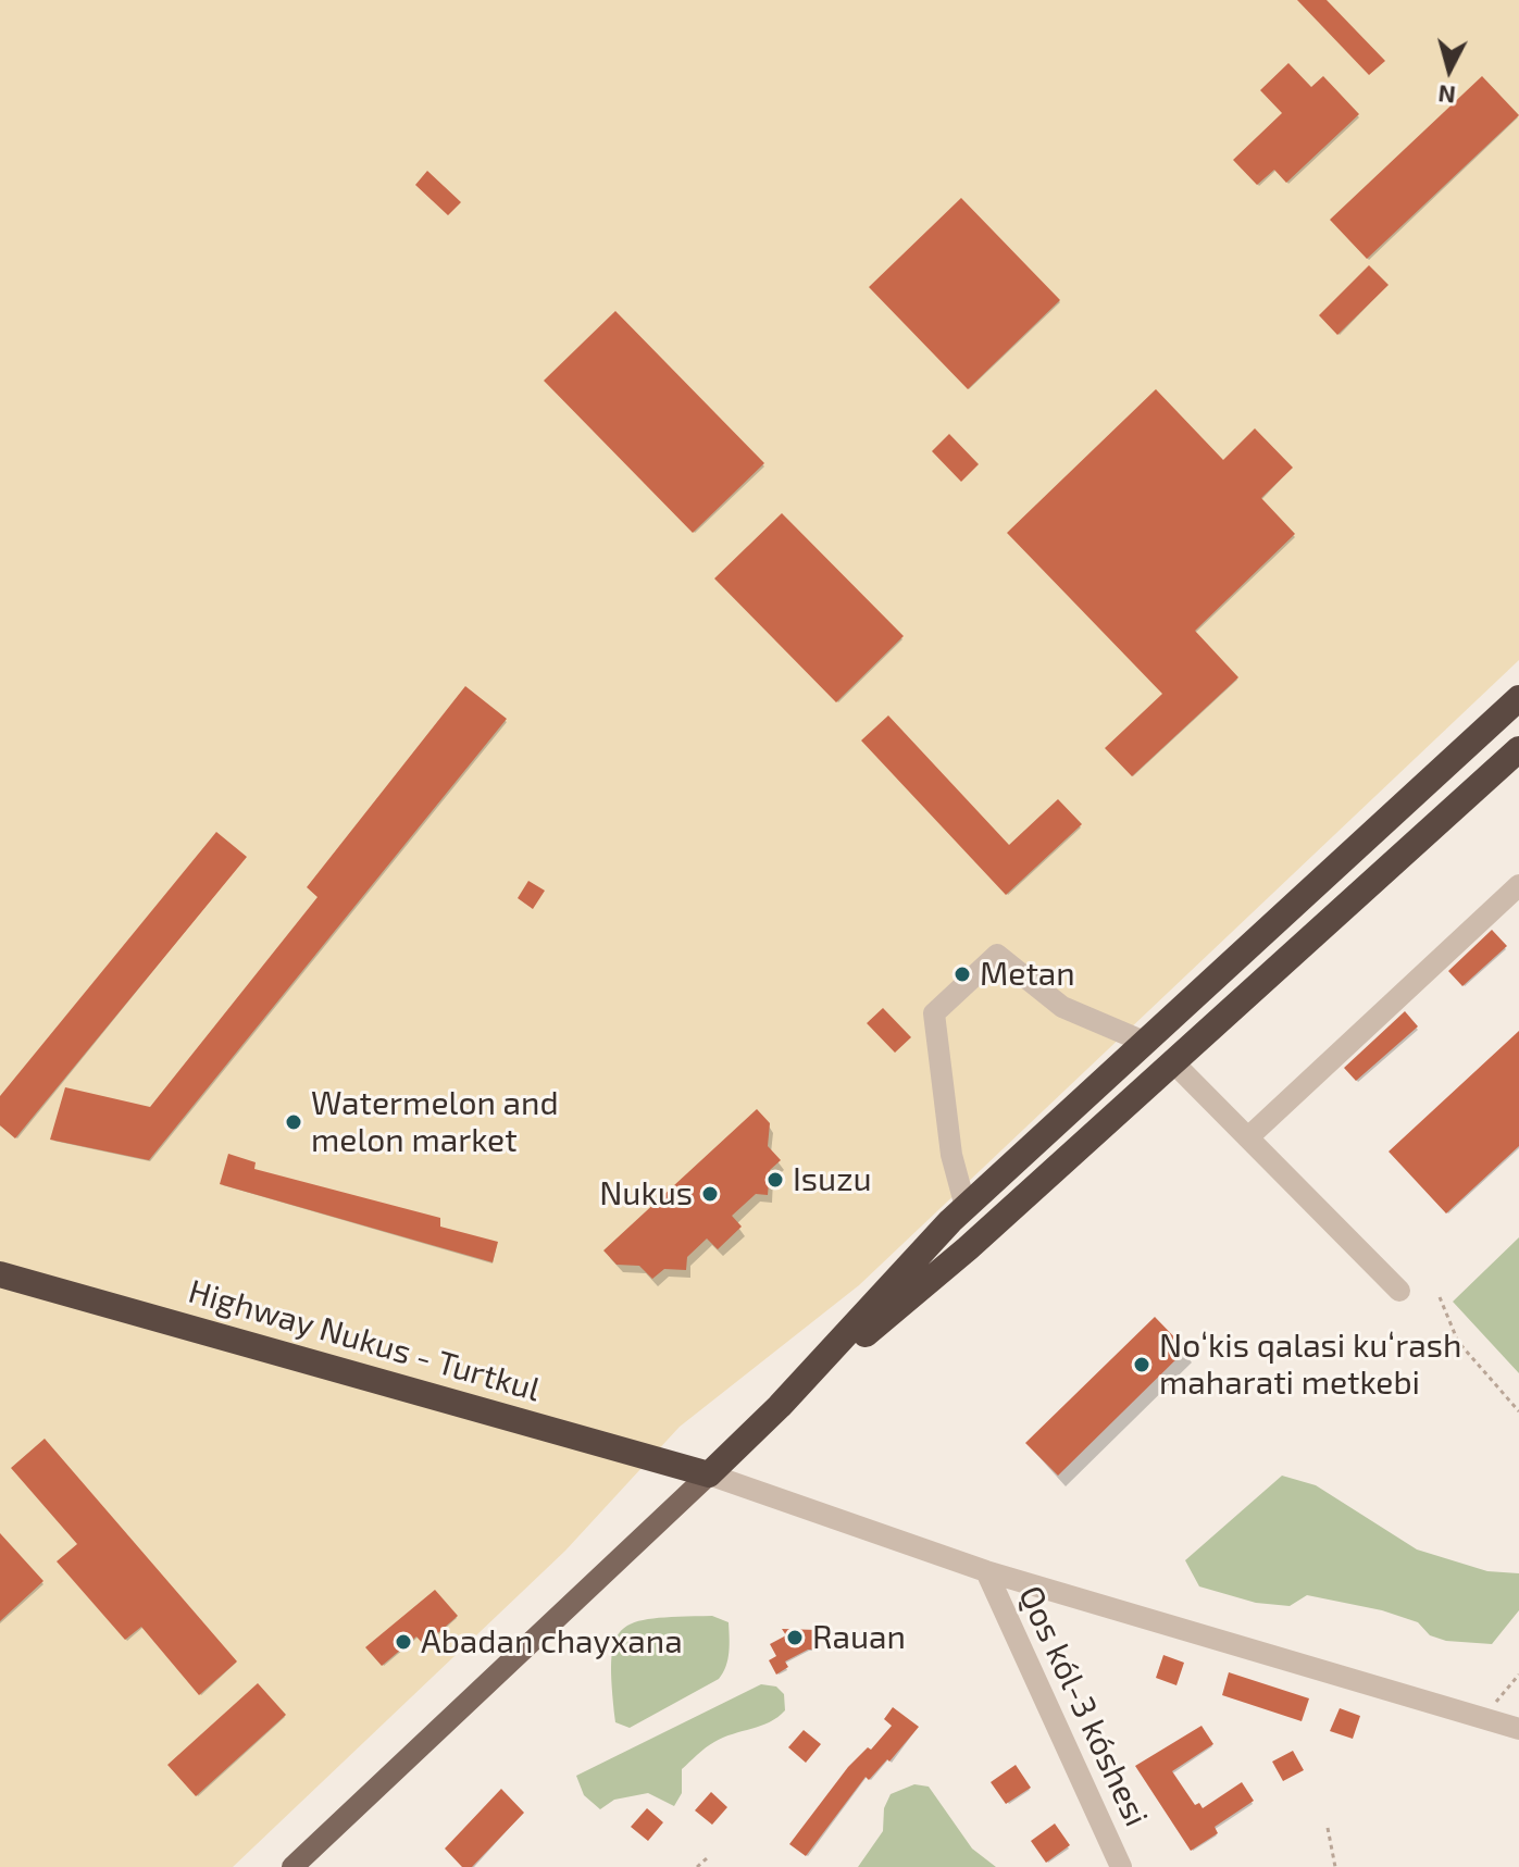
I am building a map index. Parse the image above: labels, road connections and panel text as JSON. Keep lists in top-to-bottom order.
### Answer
{
  "streets": {
    "highway": ["Highway Nukus - Turtkul"],
    "street": ["Qos kól-3 kóshesi"]
  },
  "places": [
    "Metan",
    "Watermelon and melon market",
    "Isuzu",
    "Nukus",
    "Noʻkis qalasi kuʻrash maharati metkebi",
    "Rauan",
    "Abadan chayxana"
  ],
  "north": "bottom"
}
